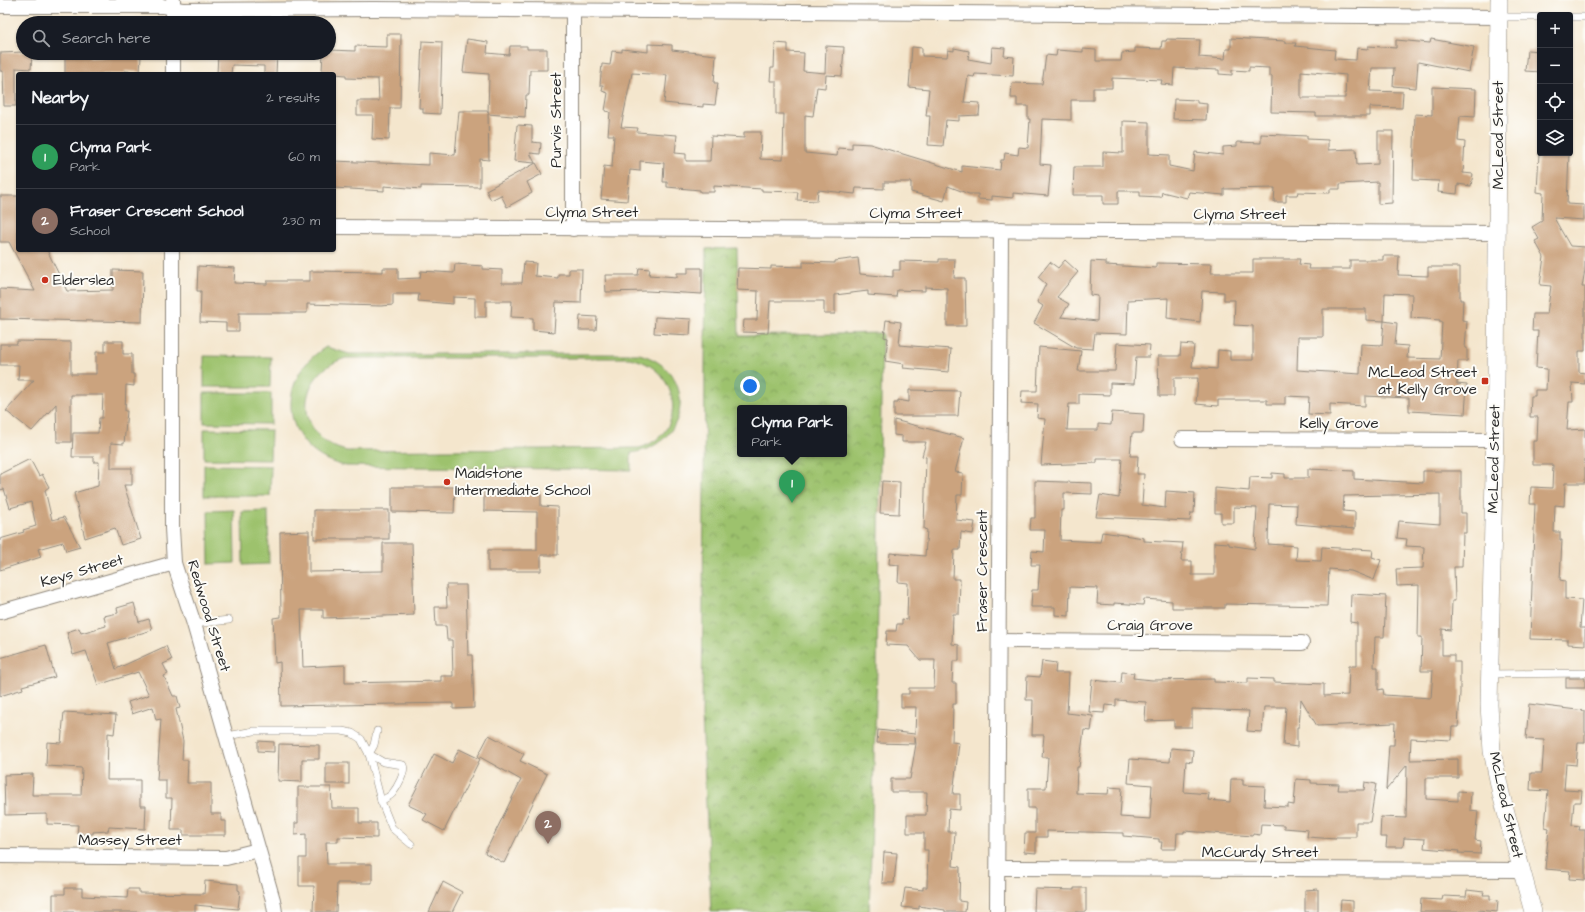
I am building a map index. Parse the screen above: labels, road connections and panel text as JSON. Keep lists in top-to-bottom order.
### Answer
{
  "streets": {
    "street": [
      "Purvis Street",
      "McLeod Street",
      "Clyma Street",
      "Kelly Grove",
      "Keys Street",
      "Fraser Crescent",
      "Redwood Street",
      "Craig Grove",
      "Massey Street",
      "McCurdy Street"
    ]
  },
  "crossings": [
    ["Purvis Street", "Clyma Street"],
    ["McLeod Street", "Clyma Street"],
    ["McLeod Street", "Kelly Grove"],
    ["McLeod Street", "McCurdy Street"],
    ["Clyma Street", "Fraser Crescent"],
    ["Keys Street", "Redwood Street"],
    ["Fraser Crescent", "Craig Grove"],
    ["Fraser Crescent", "McCurdy Street"],
    ["Redwood Street", "Massey Street"]
  ],
  "places": {
    "other": ["Elderslea", "Maidstone Intermediate School"],
    "transit": ["McLeod Street at Kelly Grove"]
  },
  "page": {
    "map_buttons": ["+", "−"],
    "search": "Search here",
    "heading": ["Nearby", "2 results"],
    "list": [
      {
        "mark": "1",
        "name": "Clyma Park",
        "note": "Park",
        "value": "60 m"
      },
      {
        "mark": "2",
        "name": "Fraser Crescent School",
        "note": "School",
        "value": "230 m"
      }
    ],
    "popup": ["Clyma Park", "Park"],
    "pins": ["1", "2"]
  }
}
